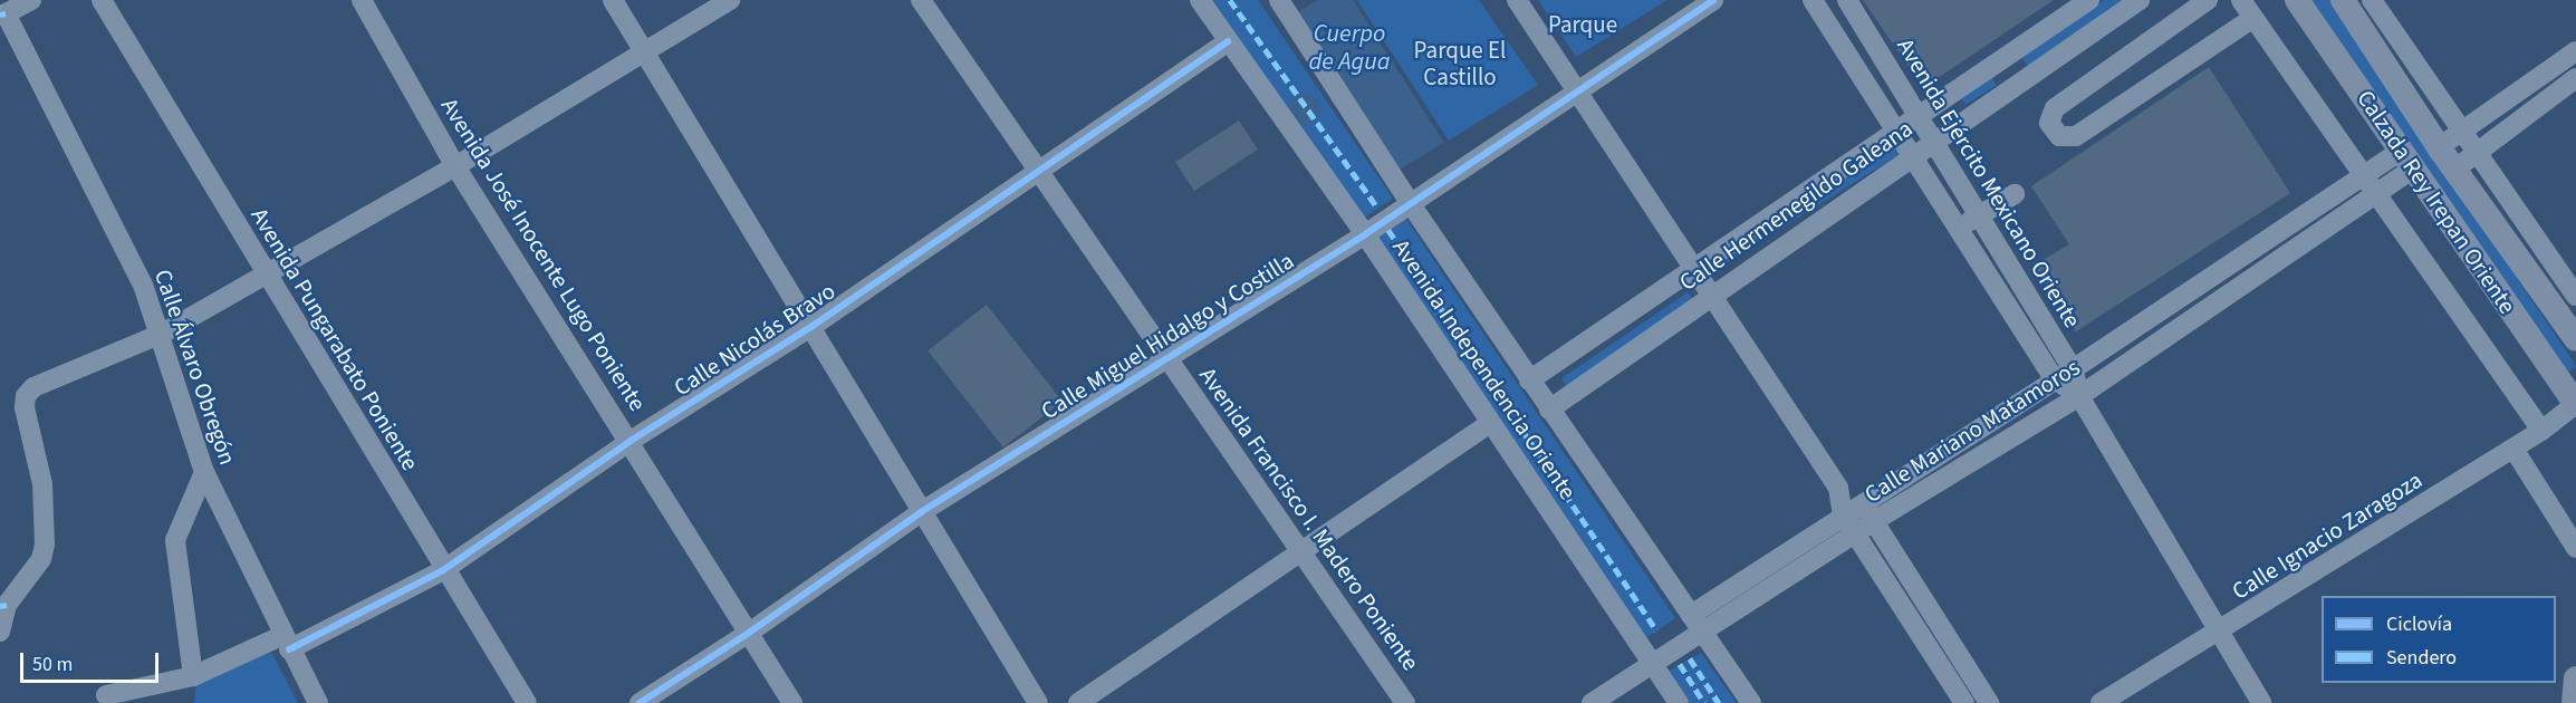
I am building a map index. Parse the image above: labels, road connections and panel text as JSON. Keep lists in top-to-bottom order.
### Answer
{
  "streets": {
    "main road": ["Calzada Rey Irepan Oriente"],
    "street": [
      "Avenida Ejército Mexicano Oriente",
      "Calle Hermenegildo Galeana",
      "Avenida José Inocente Lugo Poniente",
      "Calle Miguel Hidalgo y Costilla",
      "Avenida Pungarabato Poniente",
      "Calle Nicolás Bravo",
      "Calle Álvaro Obregón",
      "Avenida Independencia Oriente",
      "Calle Mariano Matamoros",
      "Avenida Francisco I. Madero Poniente",
      "Calle Ignacio Zaragoza"
    ]
  },
  "crossings": [
    ["Avenida Ejército Mexicano Oriente", "Calle Hermenegildo Galeana"],
    ["Avenida Ejército Mexicano Oriente", "Calle Mariano Matamoros"],
    ["Calzada Rey Irepan Oriente", "Calle Mariano Matamoros"],
    ["Calzada Rey Irepan Oriente", "Calle Ignacio Zaragoza"],
    ["Calle Hermenegildo Galeana", "Avenida Independencia Oriente"],
    ["Avenida José Inocente Lugo Poniente", "Calle Miguel Hidalgo y Costilla"],
    ["Avenida José Inocente Lugo Poniente", "Calle Nicolás Bravo"],
    ["Calle Miguel Hidalgo y Costilla", "Avenida Independencia Oriente"],
    ["Calle Miguel Hidalgo y Costilla", "Avenida Francisco I. Madero Poniente"],
    ["Avenida Pungarabato Poniente", "Calle Nicolás Bravo"],
    ["Calle Nicolás Bravo", "Calle Álvaro Obregón"],
    ["Calle Nicolás Bravo", "Avenida Independencia Oriente"],
    ["Calle Nicolás Bravo", "Avenida Francisco I. Madero Poniente"],
    ["Avenida Independencia Oriente", "Calle Mariano Matamoros"]
  ],
  "water": ["Cuerpo de Agua"],
  "parks": ["Parque", "Parque El Castillo"],
  "legend": ["Ciclovía", "Sendero"],
  "scale_bar": "50 m"
}
